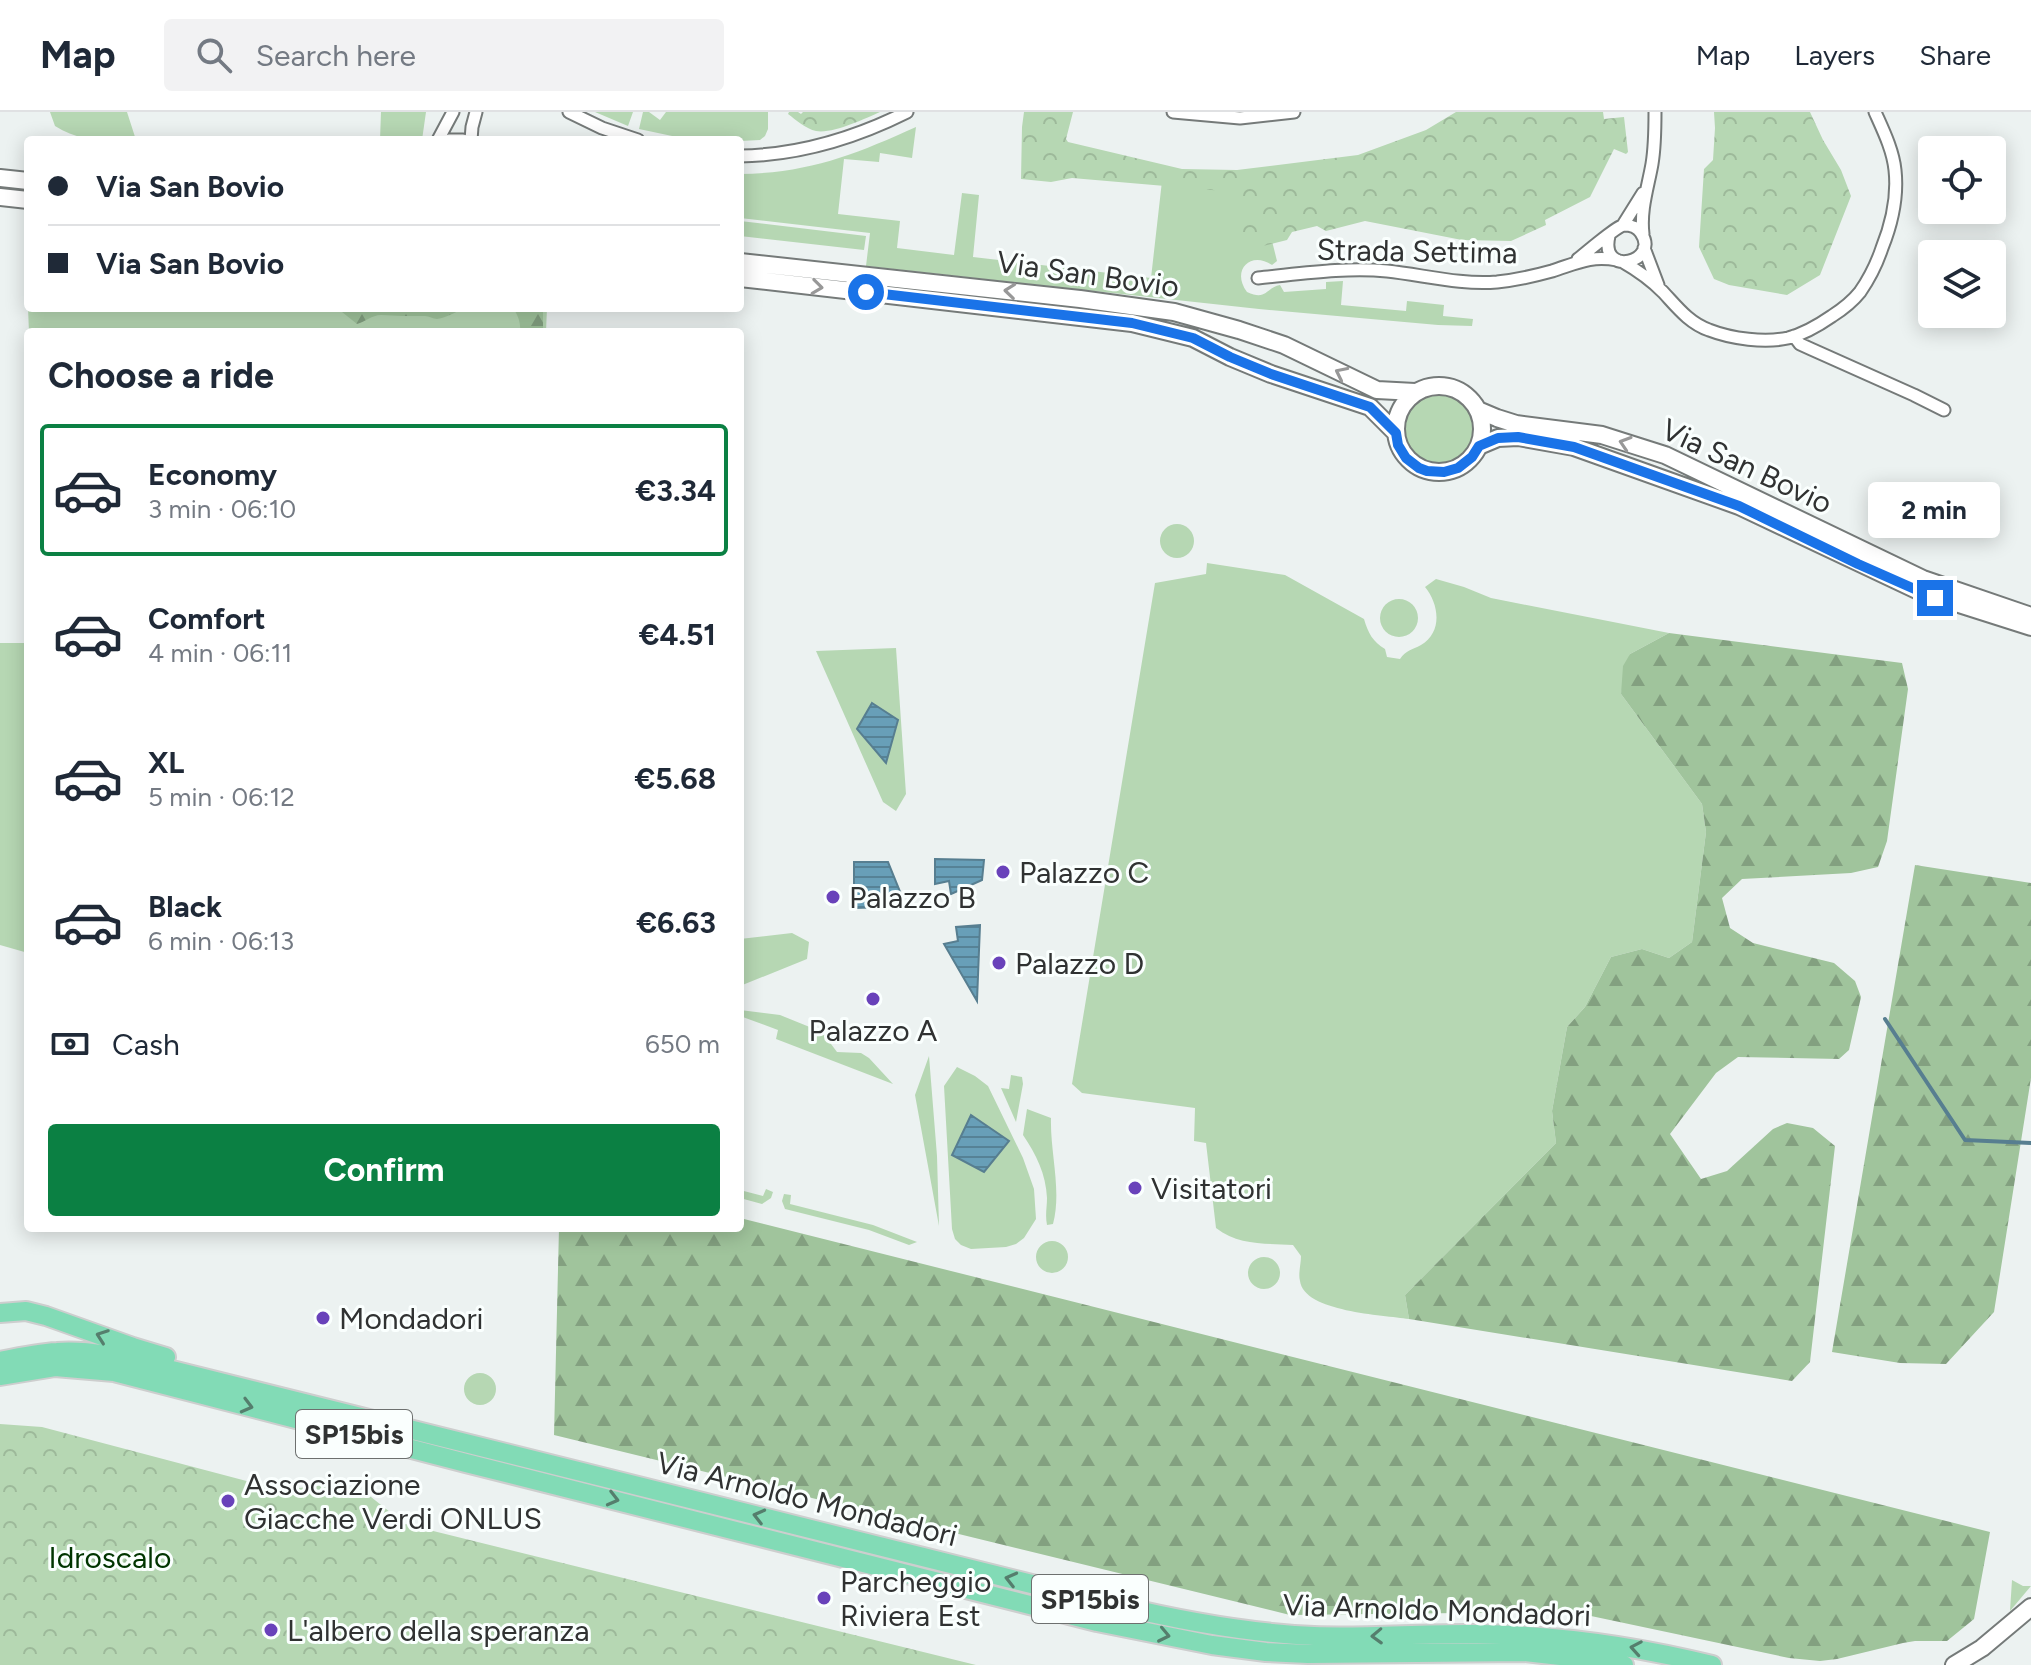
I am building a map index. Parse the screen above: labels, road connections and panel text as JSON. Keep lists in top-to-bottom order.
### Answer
{
  "streets": {
    "highway": ["SP15bis", "Via Arnoldo Mondadori"],
    "main road": ["Via San Bovio"],
    "street": ["Strada Settima"]
  },
  "crossings": [
    ["SP15bis", "Via Arnoldo Mondadori"]
  ],
  "parks": ["Idroscalo"],
  "places": [
    "Palazzo C",
    "Palazzo B",
    "Palazzo D",
    "Palazzo A",
    "Visitatori",
    "Mondadori",
    "Associazione Giacche Verdi ONLUS",
    "Parcheggio Riviera Est",
    "L'albero della speranza"
  ],
  "page": {
    "header": "Map",
    "search": "Search here",
    "nav": ["Map", "Layers", "Share"],
    "banner": ["Via San Bovio", "Via San Bovio"],
    "heading": "Choose a ride",
    "list": [
      {
        "name": "Economy",
        "note": "3 min · 06:10",
        "value": "€3.34"
      },
      {
        "name": "Comfort",
        "note": "4 min · 06:11",
        "value": "€4.51"
      },
      {
        "name": "XL",
        "note": "5 min · 06:12",
        "value": "€5.68"
      },
      {
        "name": "Black",
        "note": "6 min · 06:13",
        "value": "€6.63"
      }
    ],
    "bubble": "2 min",
    "pay": ["Cash", "650 m"],
    "buttons": "Confirm"
  }
}
